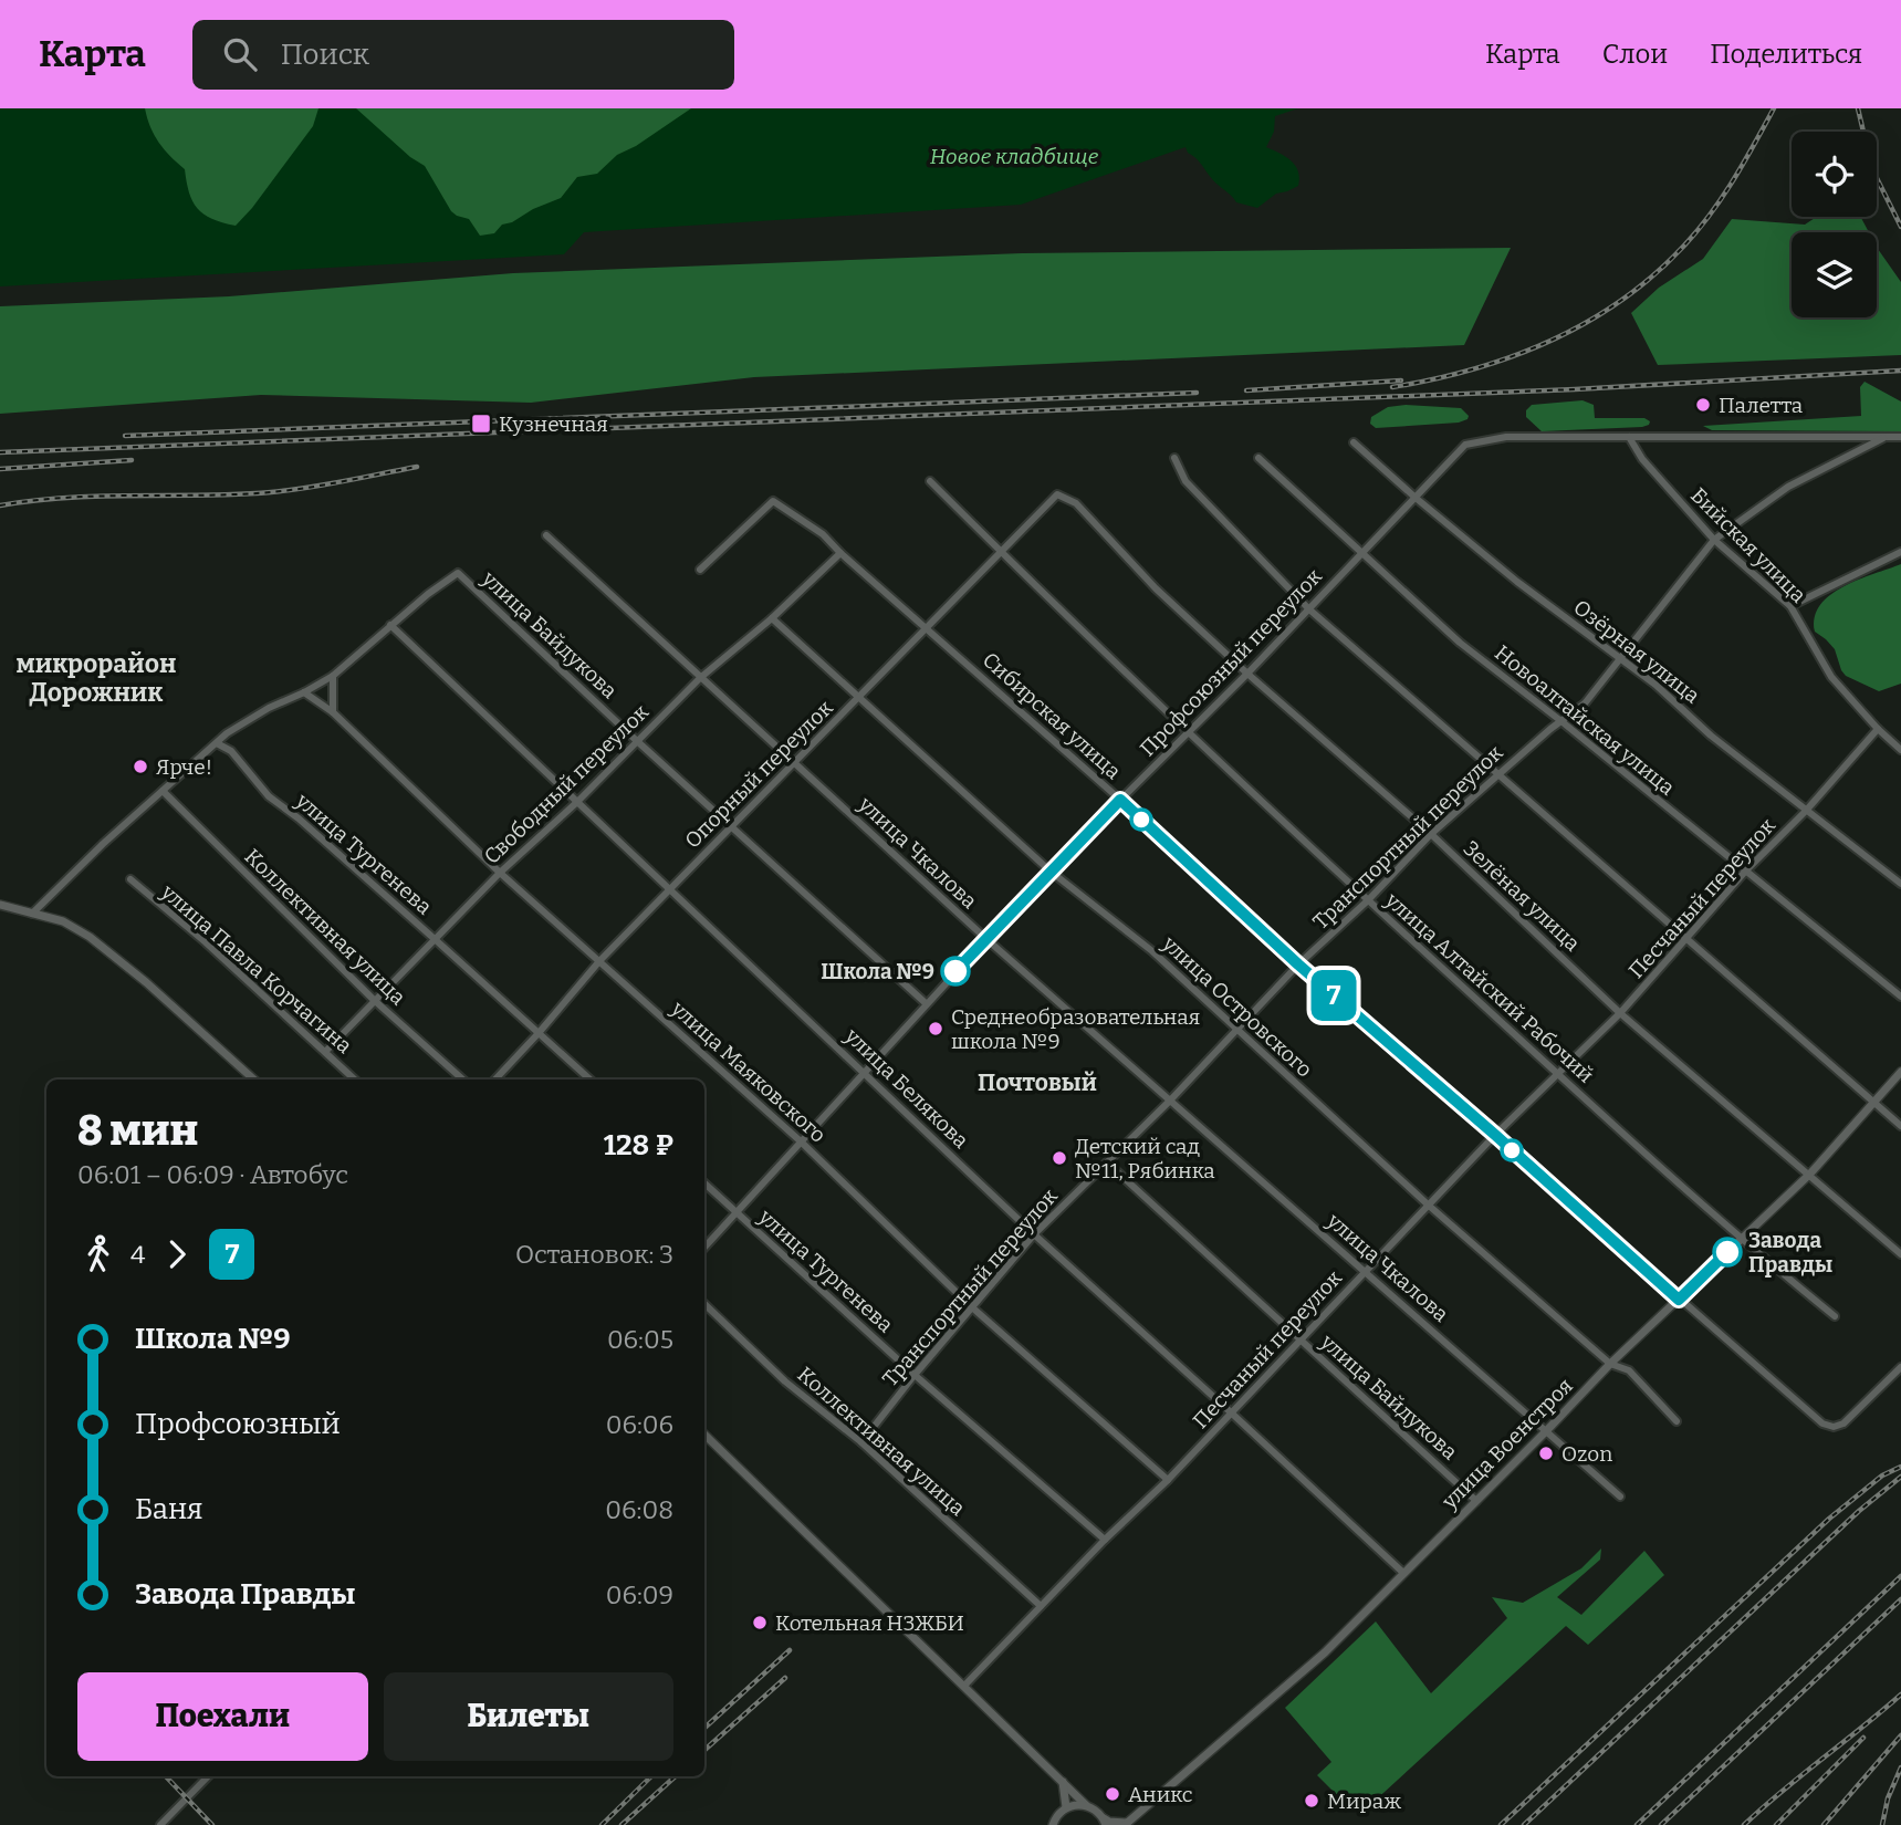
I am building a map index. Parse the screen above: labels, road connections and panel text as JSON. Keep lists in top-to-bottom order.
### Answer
{
  "streets": {
    "street": [
      "Бийская улица",
      "улица Байдукова",
      "Озёрная улица",
      "Профсоюзный переулок",
      "Сибирская улица",
      "Новоалтайская улица",
      "Опорный переулок",
      "Свободный переулок",
      "Транспортный переулок",
      "улица Чкалова",
      "улица Тургенева",
      "Зелёная улица",
      "Песчаный переулок",
      "Коллективная улица",
      "улица Павла Корчагина",
      "улица Алтайский Рабочий",
      "улица Островского",
      "улица Маяковского",
      "улица Белякова",
      "улица Военстроя"
    ]
  },
  "crossings": [
    ["Бийская улица", "Профсоюзный переулок"],
    ["Бийская улица", "Транспортный переулок"],
    ["Бийская улица", "Песчаный переулок"],
    ["улица Байдукова", "Профсоюзный переулок"],
    ["улица Байдукова", "Опорный переулок"],
    ["улица Байдукова", "Свободный переулок"],
    ["улица Байдукова", "Транспортный переулок"],
    ["улица Байдукова", "Песчаный переулок"],
    ["улица Байдукова", "улица Белякова"],
    ["улица Байдукова", "улица Военстроя"],
    ["Озёрная улица", "Профсоюзный переулок"],
    ["Озёрная улица", "Транспортный переулок"],
    ["Озёрная улица", "Песчаный переулок"],
    ["Профсоюзный переулок", "Сибирская улица"],
    ["Профсоюзный переулок", "Новоалтайская улица"],
    ["Профсоюзный переулок", "улица Чкалова"],
    ["Профсоюзный переулок", "улица Тургенева"],
    ["Профсоюзный переулок", "Зелёная улица"],
    ["Профсоюзный переулок", "улица Алтайский Рабочий"],
    ["Профсоюзный переулок", "улица Островского"],
    ["Профсоюзный переулок", "улица Маяковского"],
    ["Профсоюзный переулок", "улица Белякова"],
    ["Сибирская улица", "Опорный переулок"],
    ["Сибирская улица", "Свободный переулок"],
    ["Сибирская улица", "Транспортный переулок"],
    ["Сибирская улица", "Песчаный переулок"],
    ["Сибирская улица", "улица Военстроя"],
    ["Новоалтайская улица", "Транспортный переулок"],
    ["Новоалтайская улица", "Песчаный переулок"],
    ["Опорный переулок", "улица Чкалова"],
    ["Опорный переулок", "улица Тургенева"],
    ["Опорный переулок", "Зелёная улица"],
    ["Опорный переулок", "улица Алтайский Рабочий"],
    ["Опорный переулок", "улица Островского"],
    ["Опорный переулок", "улица Маяковского"],
    ["Опорный переулок", "улица Белякова"],
    ["Свободный переулок", "улица Чкалова"],
    ["Свободный переулок", "улица Тургенева"],
    ["Свободный переулок", "Коллективная улица"],
    ["Свободный переулок", "улица Павла Корчагина"],
    ["Свободный переулок", "улица Островского"],
    ["Свободный переулок", "улица Маяковского"],
    ["Свободный переулок", "улица Белякова"],
    ["Транспортный переулок", "улица Чкалова"],
    ["Транспортный переулок", "улица Тургенева"],
    ["Транспортный переулок", "Зелёная улица"],
    ["Транспортный переулок", "Коллективная улица"],
    ["Транспортный переулок", "улица Алтайский Рабочий"],
    ["Транспортный переулок", "улица Островского"],
    ["Транспортный переулок", "улица Маяковского"],
    ["Транспортный переулок", "улица Белякова"],
    ["улица Чкалова", "Песчаный переулок"],
    ["улица Чкалова", "улица Военстроя"],
    ["улица Тургенева", "Песчаный переулок"],
    ["Зелёная улица", "Песчаный переулок"],
    ["Зелёная улица", "улица Военстроя"],
    ["Песчаный переулок", "Коллективная улица"],
    ["Песчаный переулок", "улица Алтайский Рабочий"],
    ["Песчаный переулок", "улица Островского"],
    ["Песчаный переулок", "улица Маяковского"],
    ["Песчаный переулок", "улица Белякова"],
    ["улица Алтайский Рабочий", "улица Военстроя"],
    ["улица Островского", "улица Военстроя"],
    ["улица Белякова", "улица Военстроя"]
  ],
  "districts": ["микрорайон Дорожник", "Почтовый"],
  "parks": ["Новое кладбище"],
  "places": {
    "other": [
      "Палетта",
      "Ярче!",
      "Школа №9",
      "Среднеобразовательная школа №9",
      "Детский сад №11, Рябинка",
      "Завода Правды",
      "Ozon",
      "Котельная НЗЖБИ",
      "Аникс",
      "Мираж"
    ],
    "transit": ["Кузнечная"]
  },
  "lines": ["bus line 7"],
  "page": {
    "header": "Карта",
    "search": "Поиск",
    "nav": ["Карта", "Слои", "Поделиться"],
    "on_map": "7",
    "heading": ["8 мин", "06:01 – 06:09 · Автобус", "128 ₽"],
    "legs": ["4", "7", "Остановок: 3"],
    "list": [
      {
        "name": "Школа №9",
        "value": "06:05"
      },
      {
        "name": "Профсоюзный",
        "value": "06:06"
      },
      {
        "name": "Баня",
        "value": "06:08"
      },
      {
        "name": "Завода Правды",
        "value": "06:09"
      }
    ],
    "buttons": ["Поехали", "Билеты"]
  }
}
